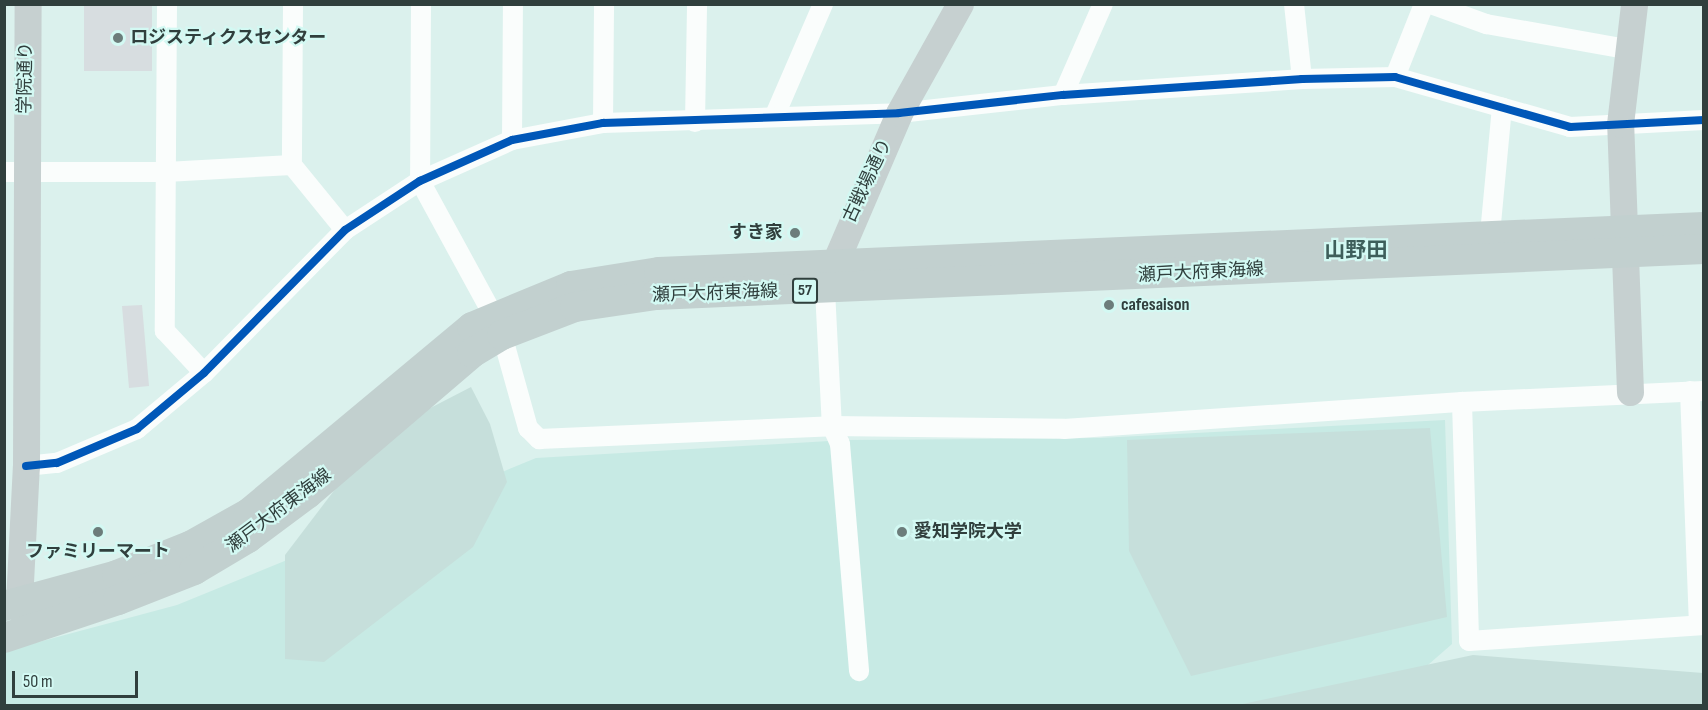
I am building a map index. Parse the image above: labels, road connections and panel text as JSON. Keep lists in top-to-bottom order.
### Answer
{
  "streets": {
    "main road": ["瀬戸大府東海線", "57"],
    "street": ["学院通り", "古戦場通り"]
  },
  "crossings": [
    ["学院通り", "瀬戸大府東海線"],
    ["古戦場通り", "瀬戸大府東海線"]
  ],
  "districts": ["山野田"],
  "places": [
    "ロジスティクスセンター",
    "すき家",
    "cafesaison",
    "ファミリーマート",
    "愛知学院大学"
  ],
  "scale_bar": "50 m"
}
